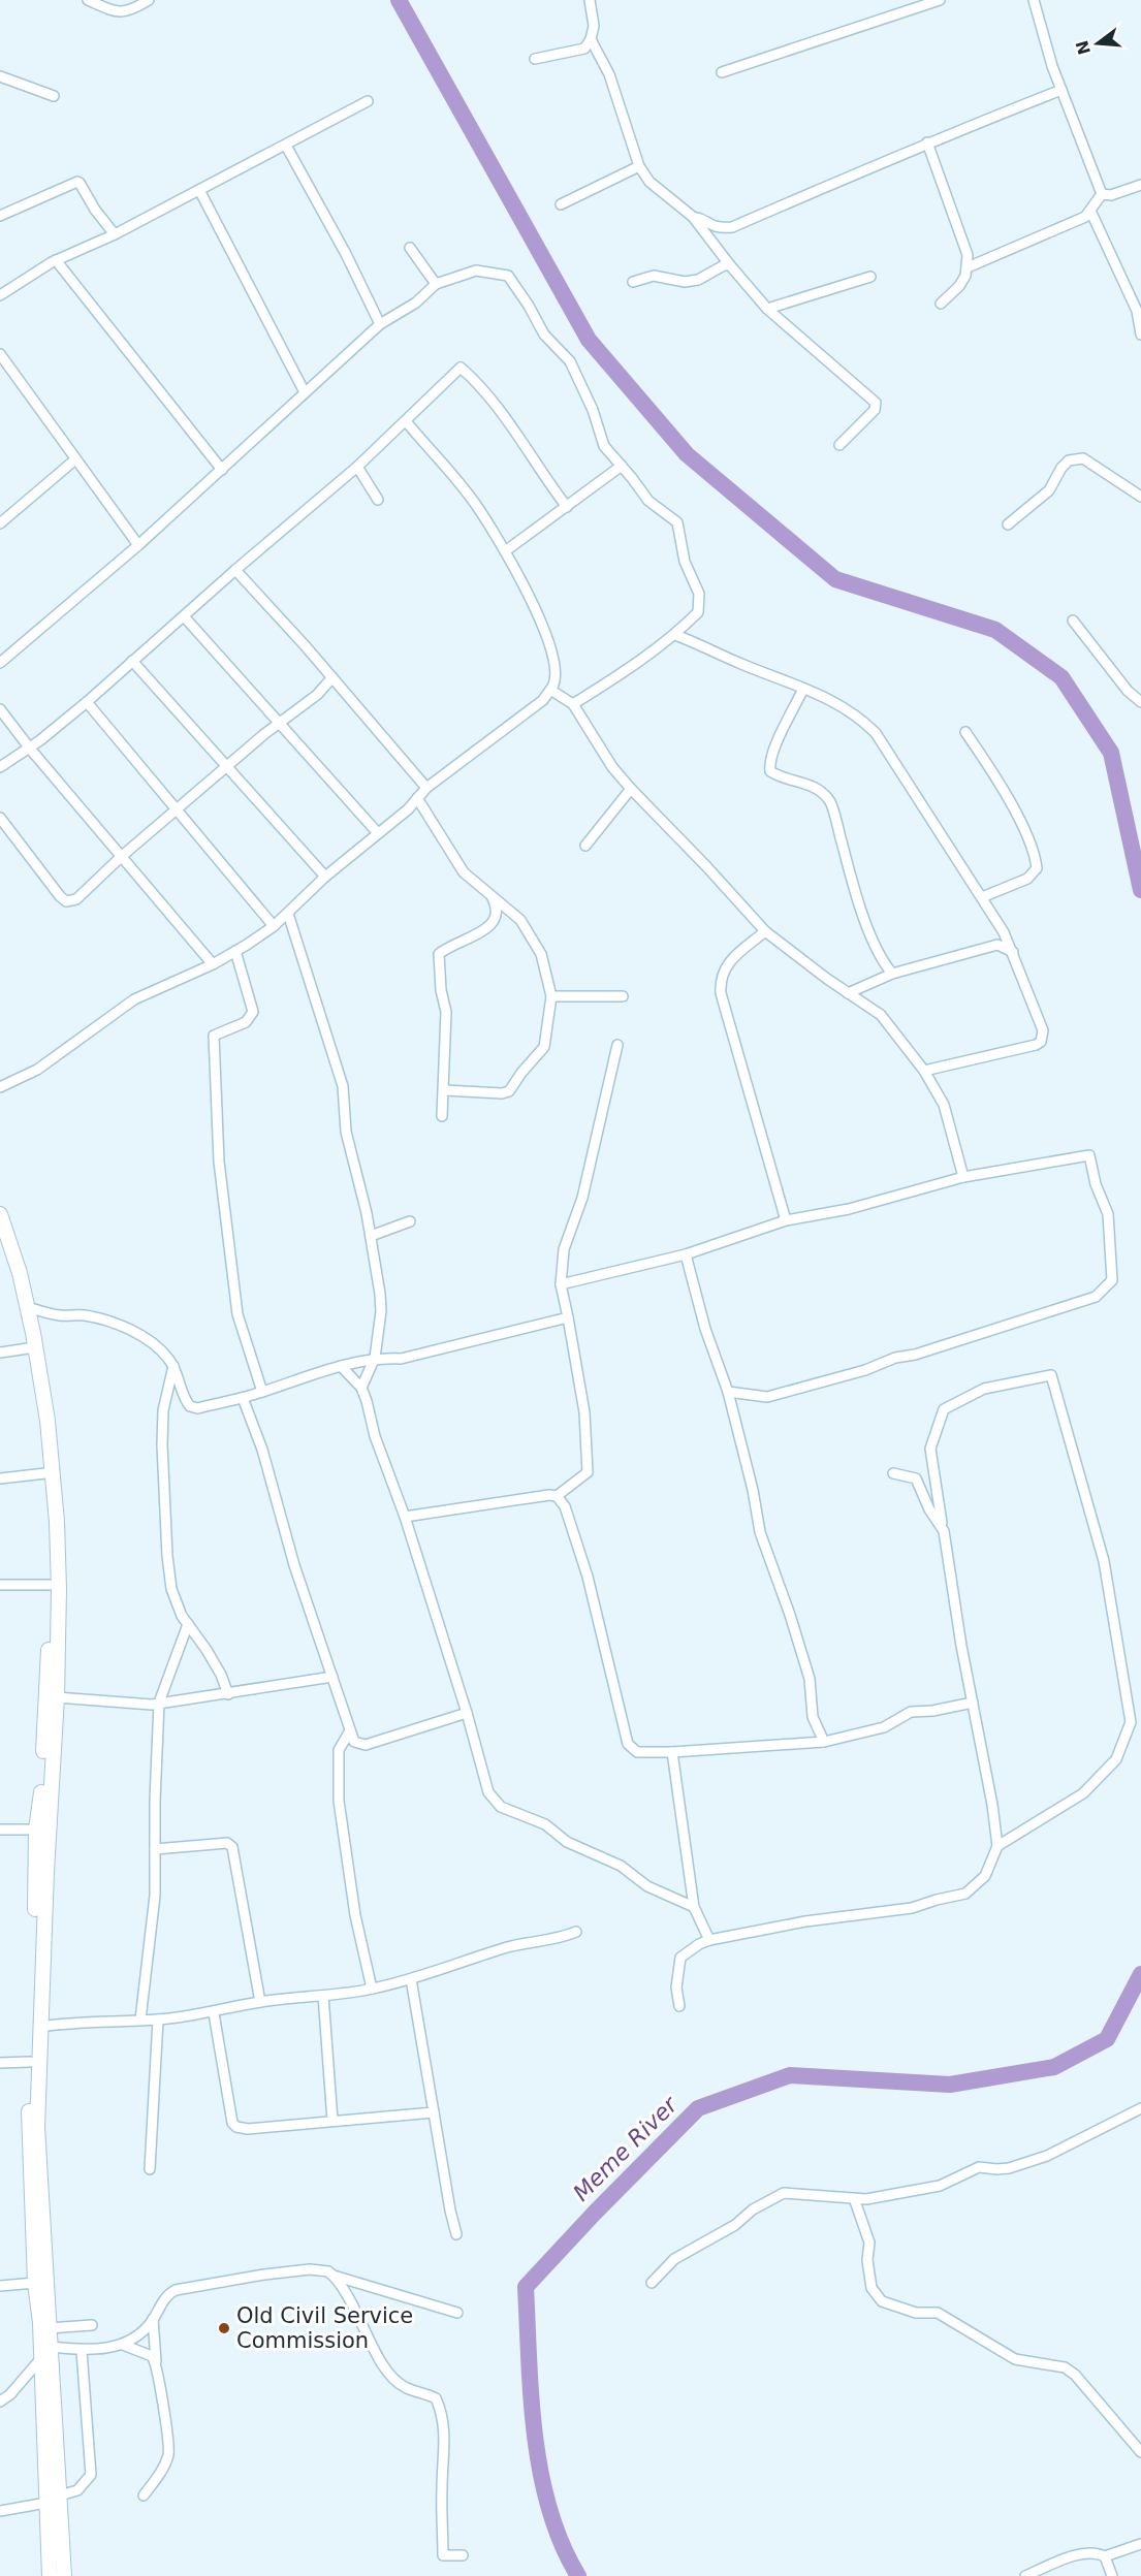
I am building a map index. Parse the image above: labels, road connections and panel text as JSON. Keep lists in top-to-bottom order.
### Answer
{
  "water": ["Meme River"],
  "places": ["Old Civil Service Commission"],
  "north": "left"
}
